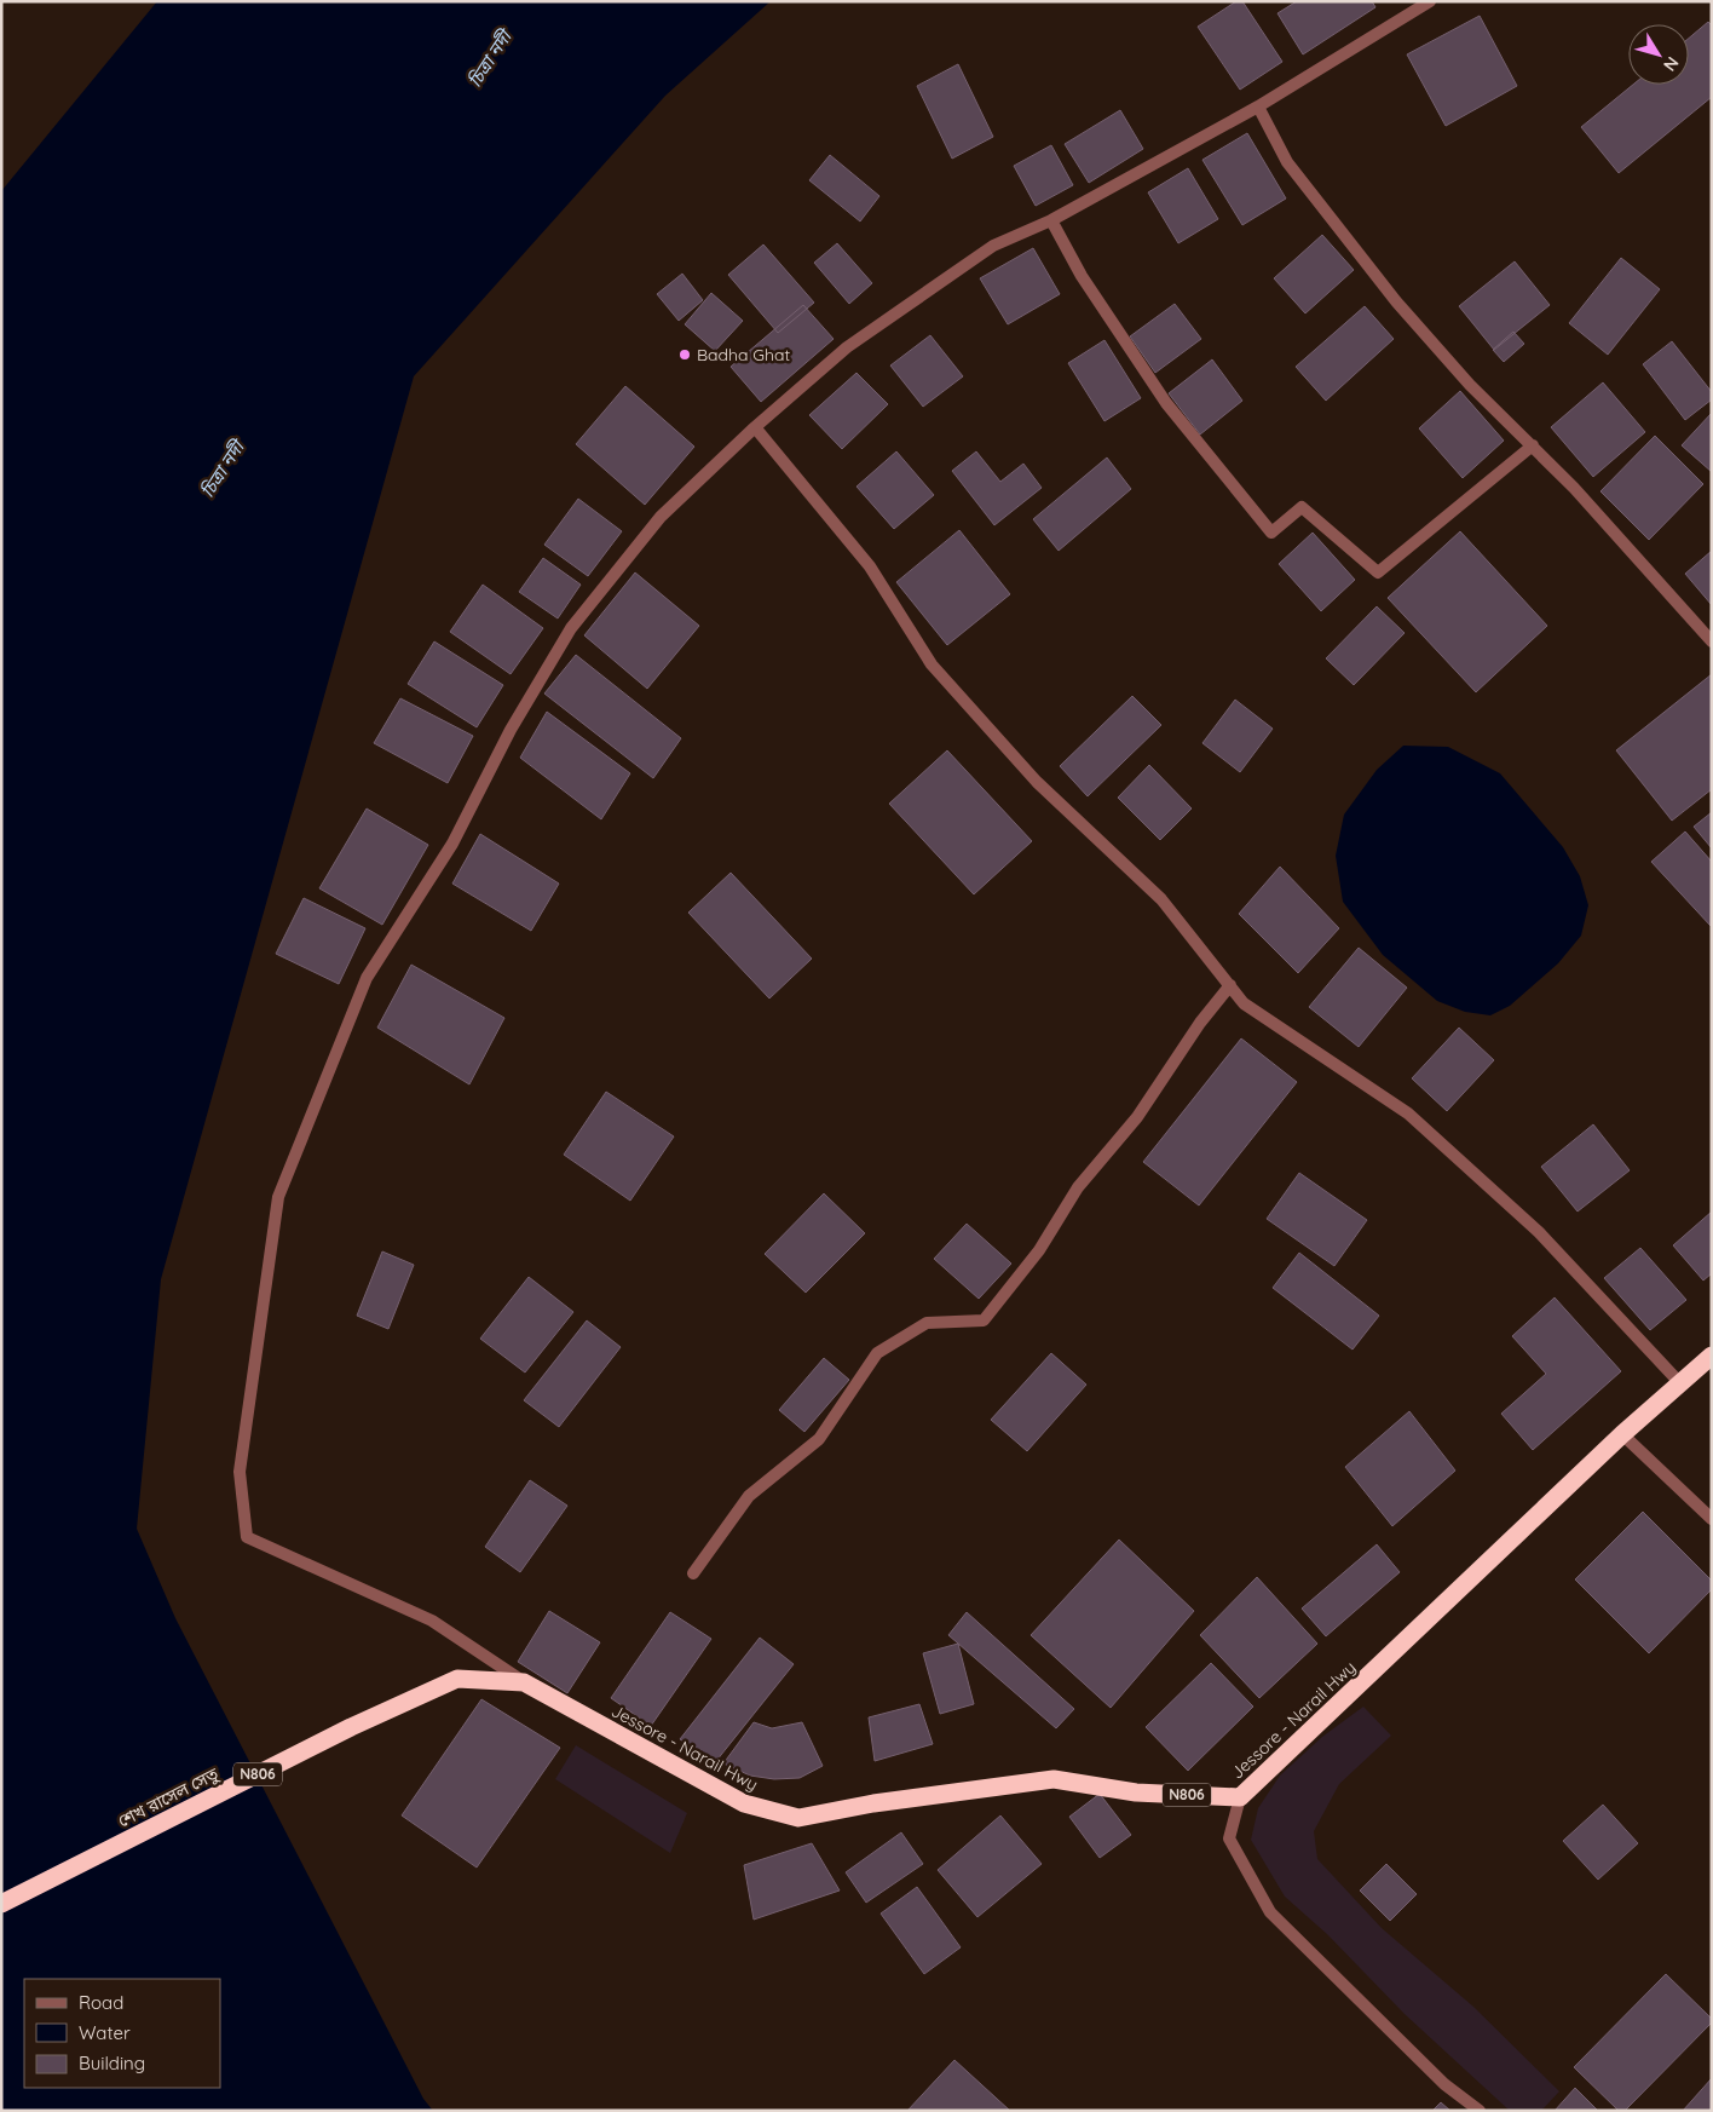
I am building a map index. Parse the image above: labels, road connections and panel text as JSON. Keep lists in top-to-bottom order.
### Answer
{
  "streets": {
    "highway": ["Jessore - Narail Hwy", "N806", "শেখ রাসেল সেতু"]
  },
  "crossings": [
    ["Jessore - Narail Hwy", "শেখ রাসেল সেতু"]
  ],
  "water": ["চিত্রা নদী"],
  "places": ["Badha Ghat"],
  "legend": ["Road", "Water", "Building"],
  "north": "bottom right"
}
